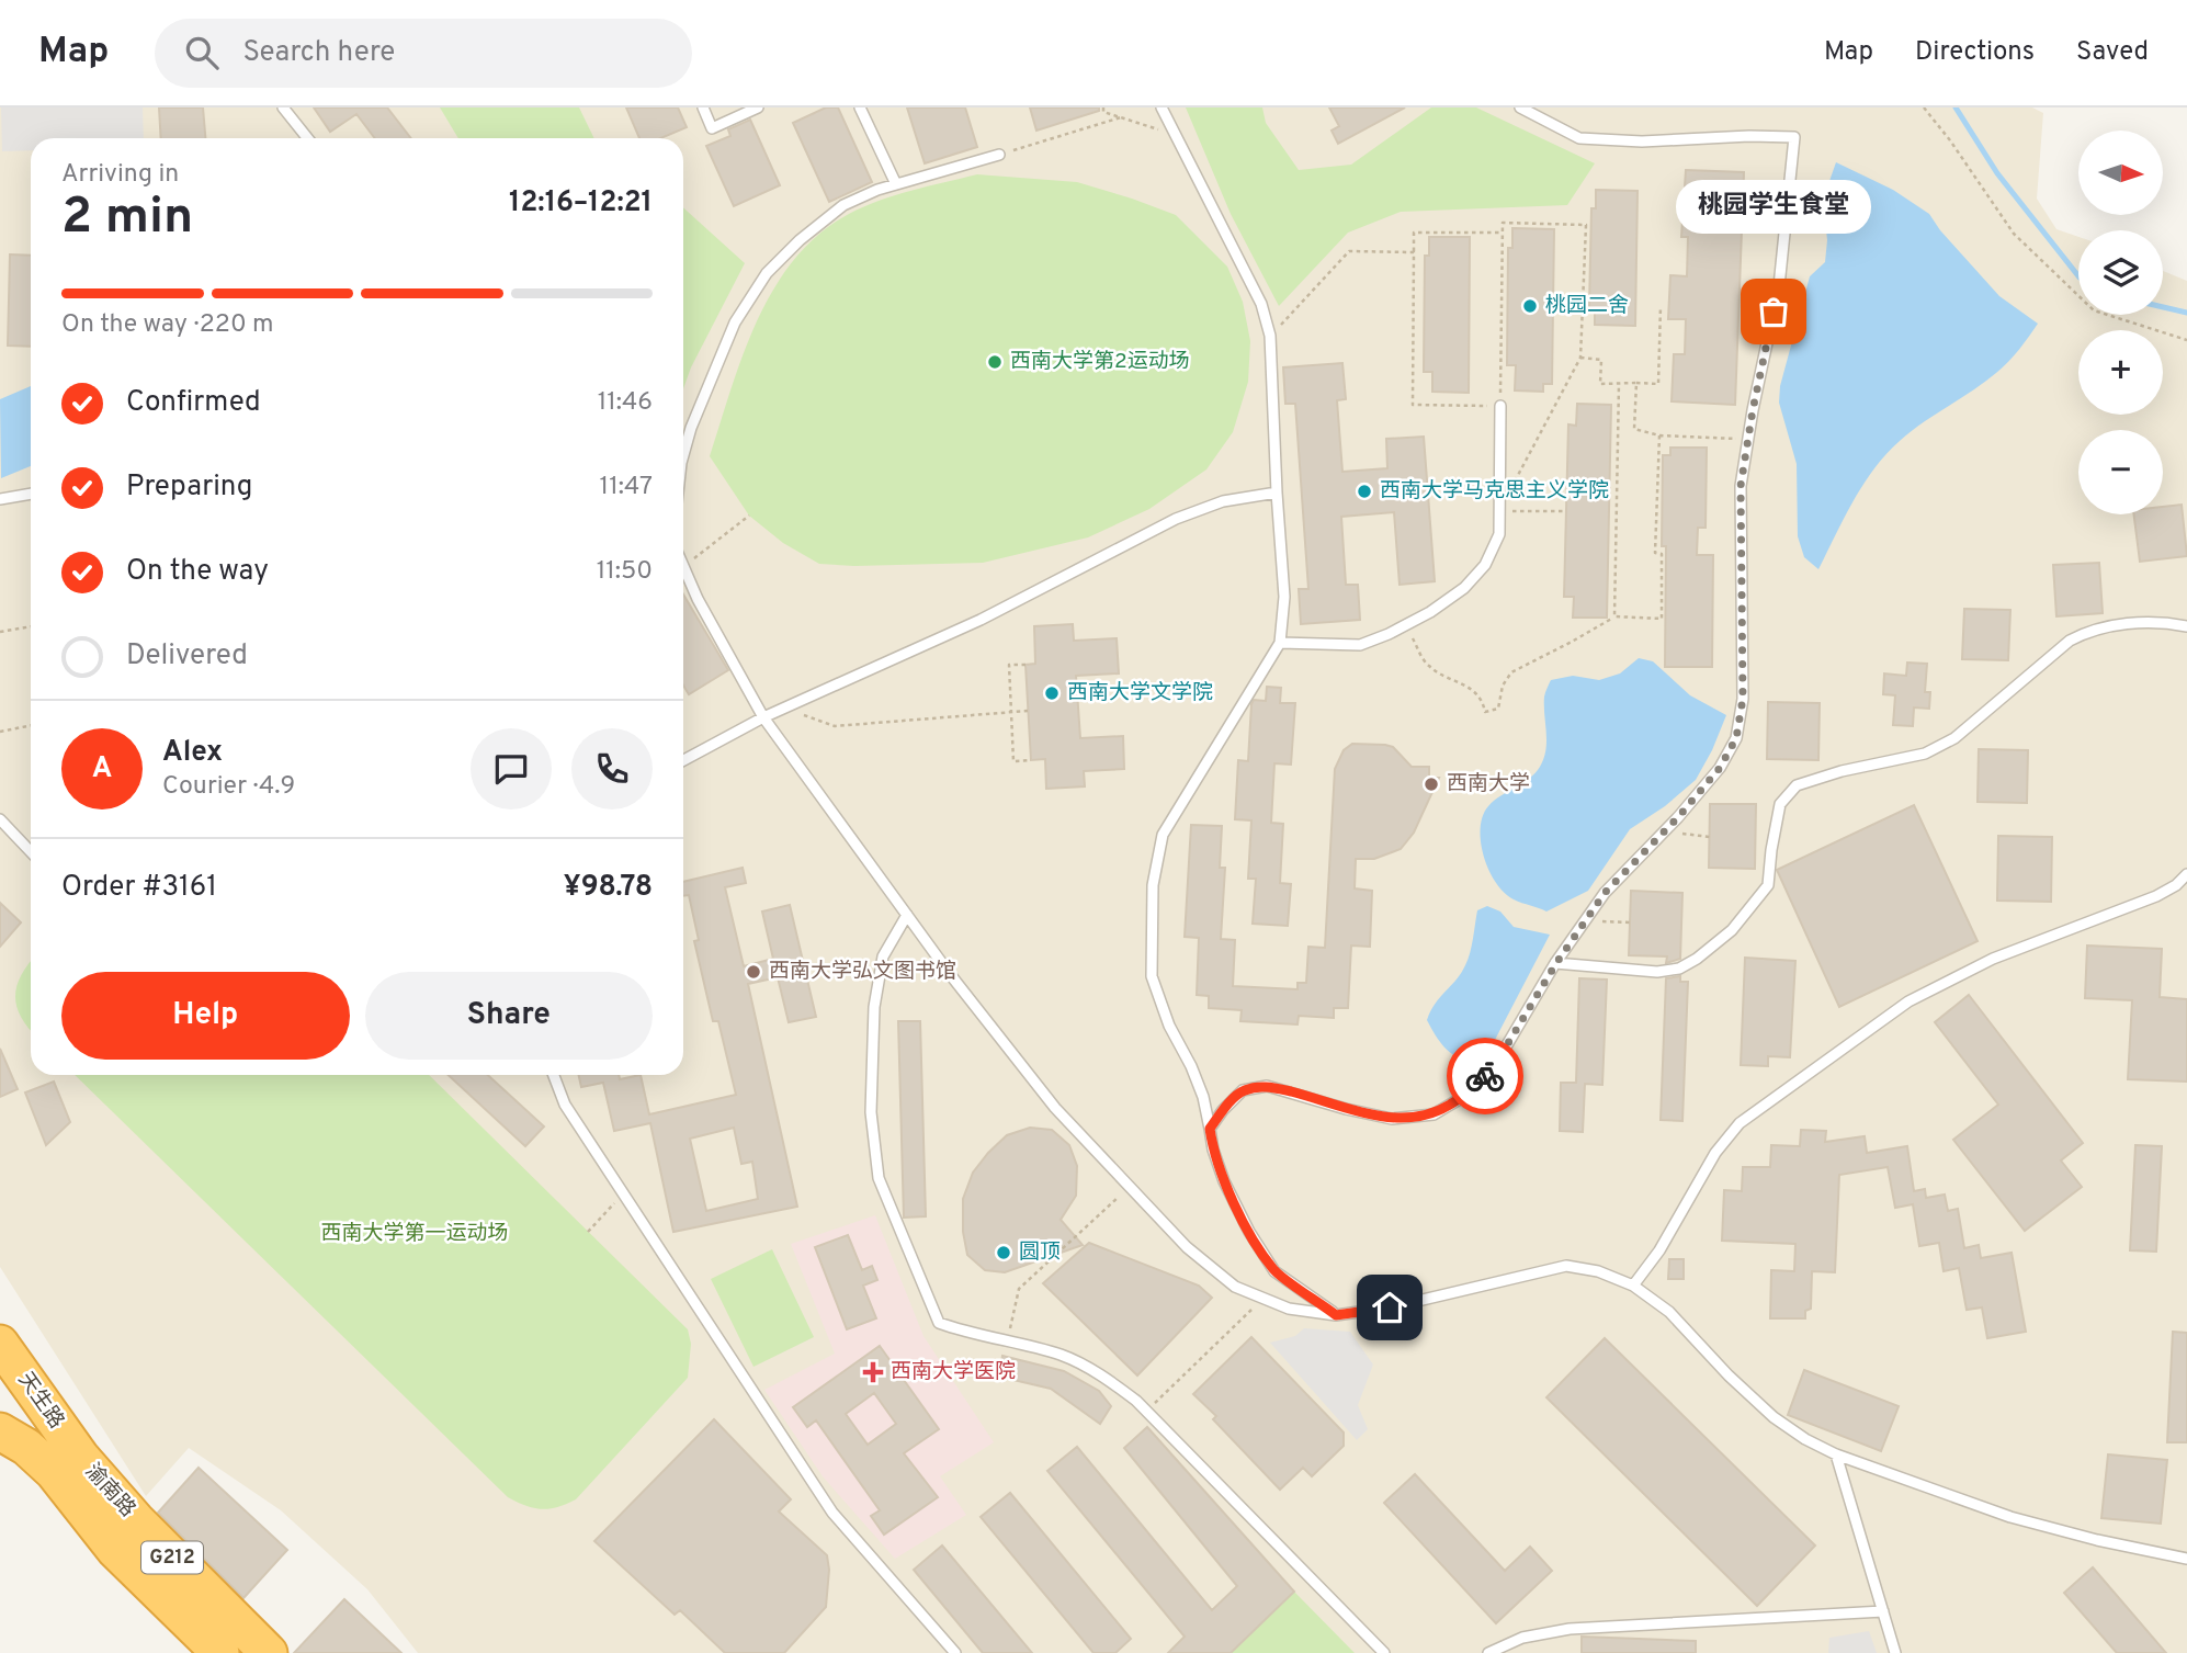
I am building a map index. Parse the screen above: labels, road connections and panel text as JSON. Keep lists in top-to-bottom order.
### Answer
{
  "streets": {
    "highway": ["天生路", "渝南路", "G212"]
  },
  "crossings": [
    ["天生路", "渝南路"]
  ],
  "parks": ["西南大学第一运动场"],
  "places": {
    "other": [
      "桃园二舍",
      "桃园学生食堂",
      "西南大学第2运动场",
      "西南大学马克思主义学院",
      "西南大学文学院",
      "西南大学",
      "西南大学弘文图书馆",
      "圆顶"
    ],
    "health": ["西南大学医院"]
  },
  "north": "right",
  "page": {
    "header": "Map",
    "search": "Search here",
    "nav": ["Map", "Directions", "Saved"],
    "map_buttons": ["+", "−"],
    "heading": ["2 min", "Arriving in", "12:16–12:21"],
    "panel": [
      "Alex",
      "Courier · 4.9",
      "Order #3161",
      "¥98.78"
    ],
    "bubble": "桃园学生食堂",
    "bar": "On the way · 220 m",
    "list": [
      ["Confirmed", "11:46"],
      ["Preparing", "11:47"],
      ["On the way", "11:50"],
      "Delivered"
    ],
    "round": "A",
    "buttons": ["Help", "Share"]
  }
}
